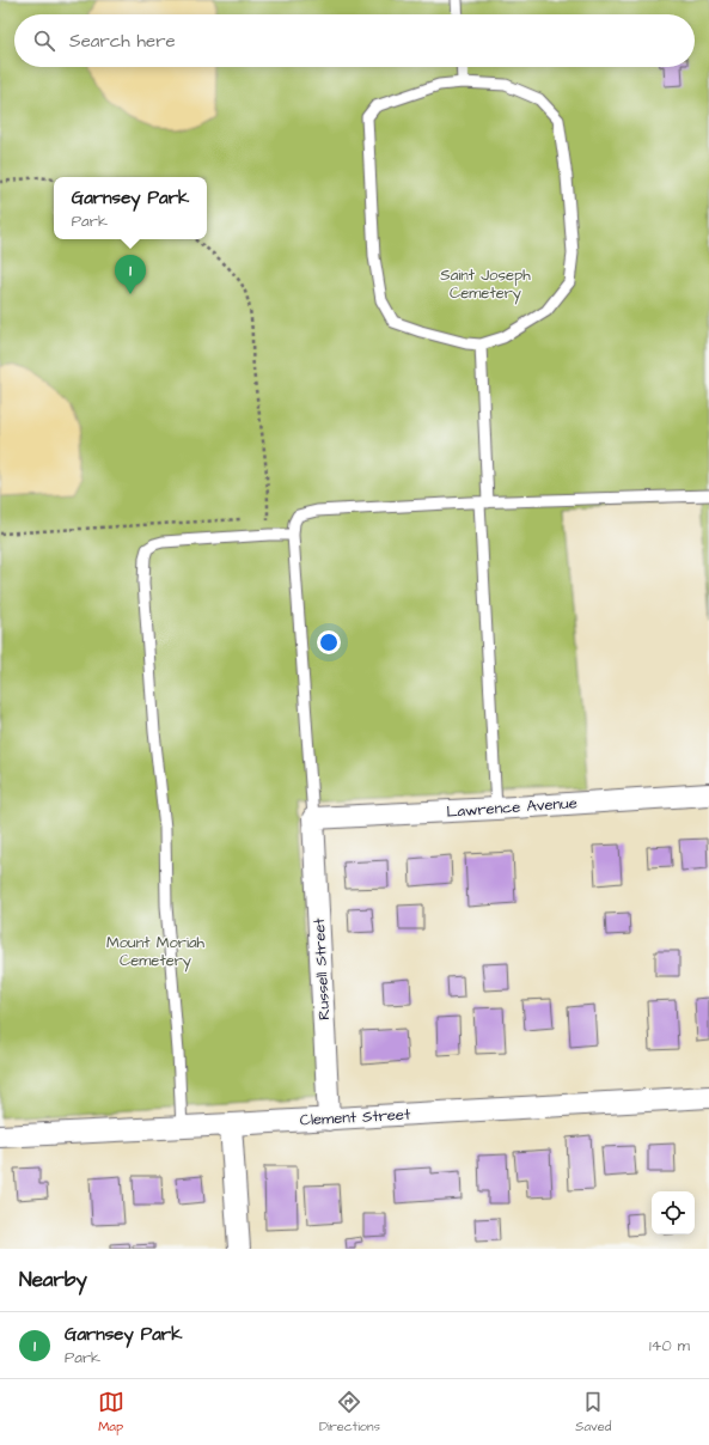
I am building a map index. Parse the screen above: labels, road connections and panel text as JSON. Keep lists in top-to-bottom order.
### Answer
{
  "streets": {
    "street": ["Lawrence Avenue", "Russell Street", "Clement Street"]
  },
  "crossings": [
    ["Lawrence Avenue", "Russell Street"],
    ["Russell Street", "Clement Street"]
  ],
  "parks": ["Saint Joseph Cemetery", "Mount Moriah Cemetery"],
  "page": {
    "search": "Search here",
    "popup": ["Garnsey Park", "Park"],
    "pins": "1",
    "heading": "Nearby",
    "list": [
      {
        "mark": "1",
        "name": "Garnsey Park",
        "note": "Park",
        "value": "140 m"
      }
    ],
    "nav": ["Map", "Directions", "Saved"]
  }
}
